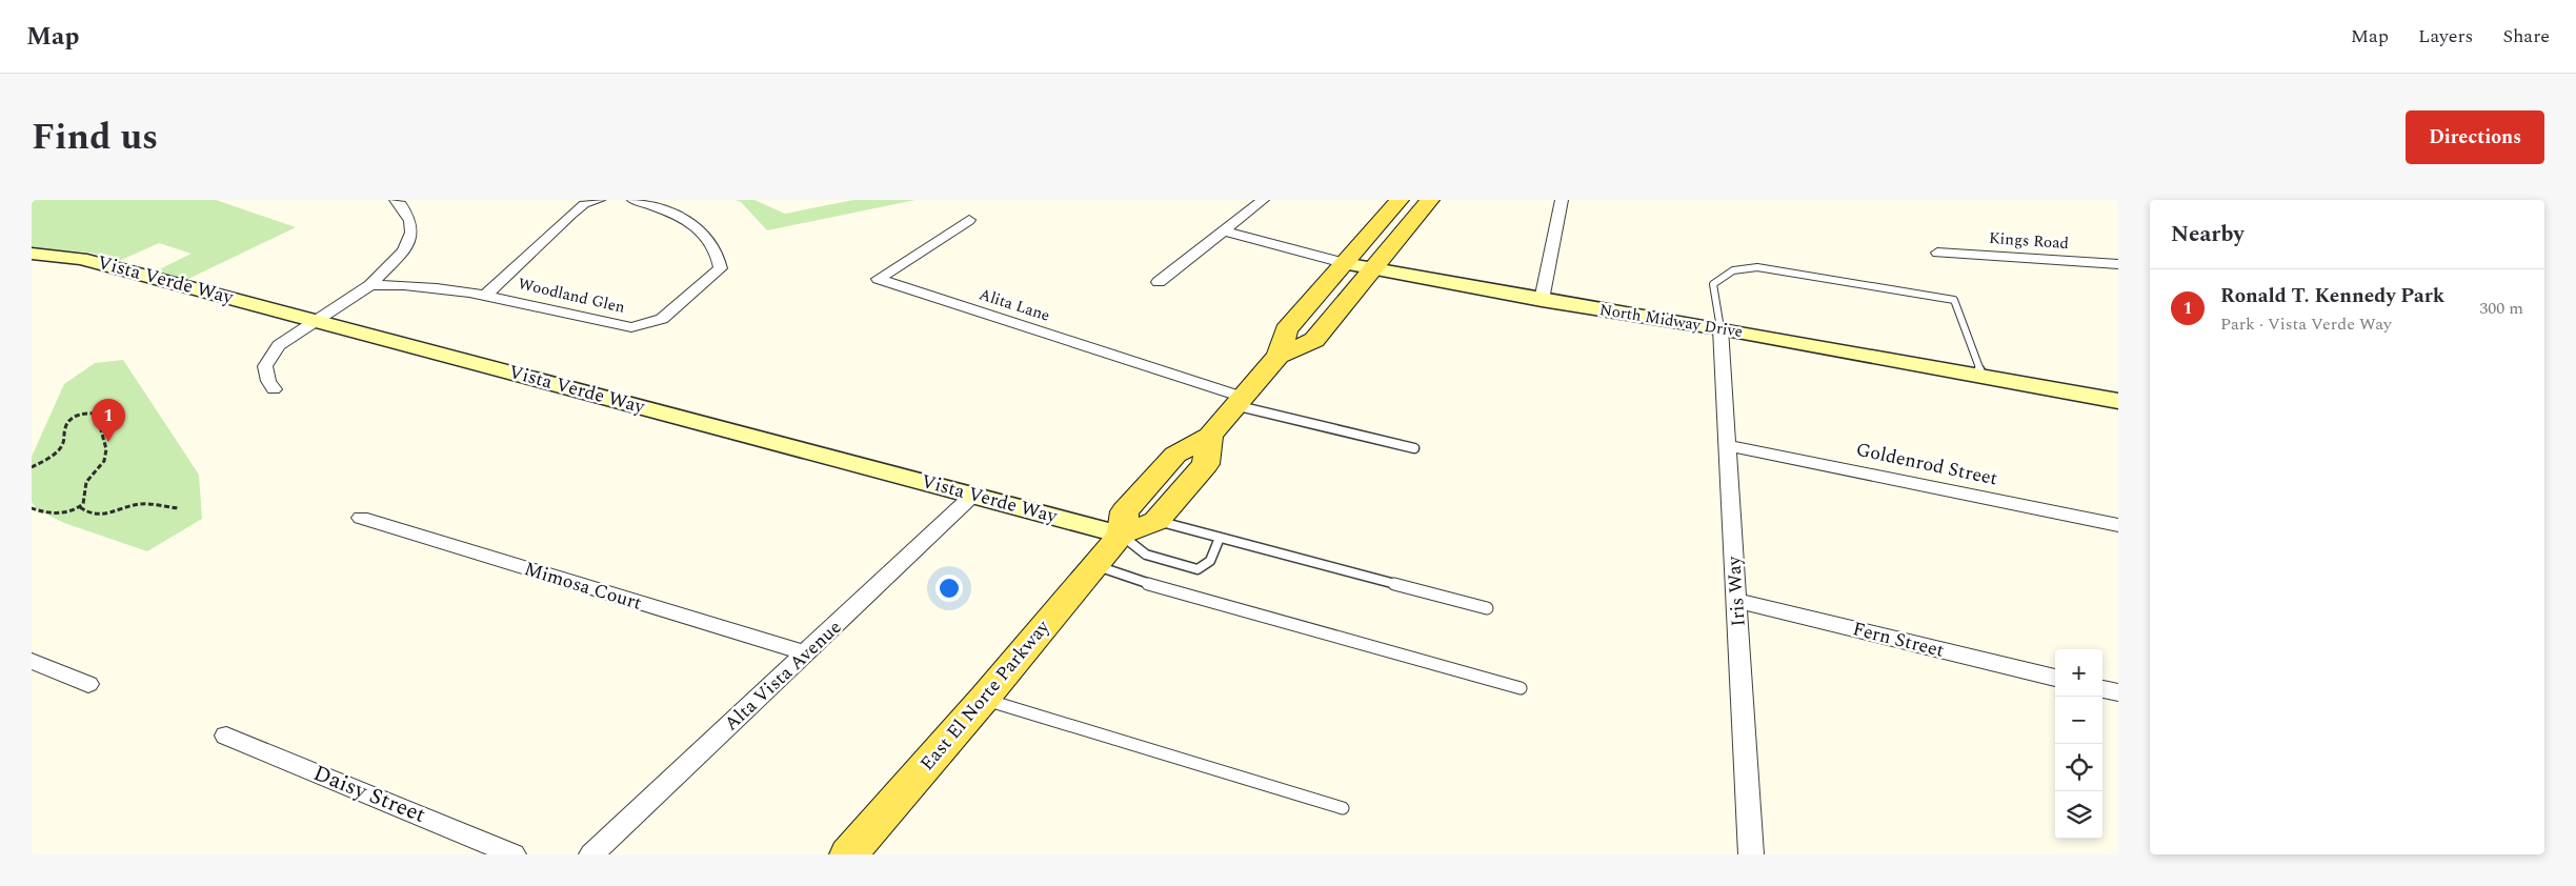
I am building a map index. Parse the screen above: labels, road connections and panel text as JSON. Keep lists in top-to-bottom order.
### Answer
{
  "streets": {
    "main road": ["East El Norte Parkway"],
    "street": [
      "Kings Road",
      "Vista Verde Way",
      "Woodland Glen",
      "Alita Lane",
      "North Midway Drive",
      "Goldenrod Street",
      "Mimosa Court",
      "Iris Way",
      "Fern Street",
      "Alta Vista Avenue",
      "Daisy Street"
    ]
  },
  "crossings": [
    ["Vista Verde Way", "Alta Vista Avenue"],
    ["Vista Verde Way", "East El Norte Parkway"],
    ["Alita Lane", "East El Norte Parkway"],
    ["North Midway Drive", "Iris Way"],
    ["North Midway Drive", "East El Norte Parkway"],
    ["Goldenrod Street", "Iris Way"],
    ["Mimosa Court", "Alta Vista Avenue"],
    ["Iris Way", "Fern Street"]
  ],
  "page": {
    "header": "Map",
    "nav": ["Map", "Layers", "Share"],
    "title": "Find us",
    "buttons": "Directions",
    "heading": "Nearby",
    "list": [
      {
        "mark": "1",
        "name": "Ronald T. Kennedy Park",
        "note": "Park · Vista Verde Way",
        "value": "300 m"
      }
    ],
    "pins": "1",
    "map_buttons": ["+", "−"]
  }
}
